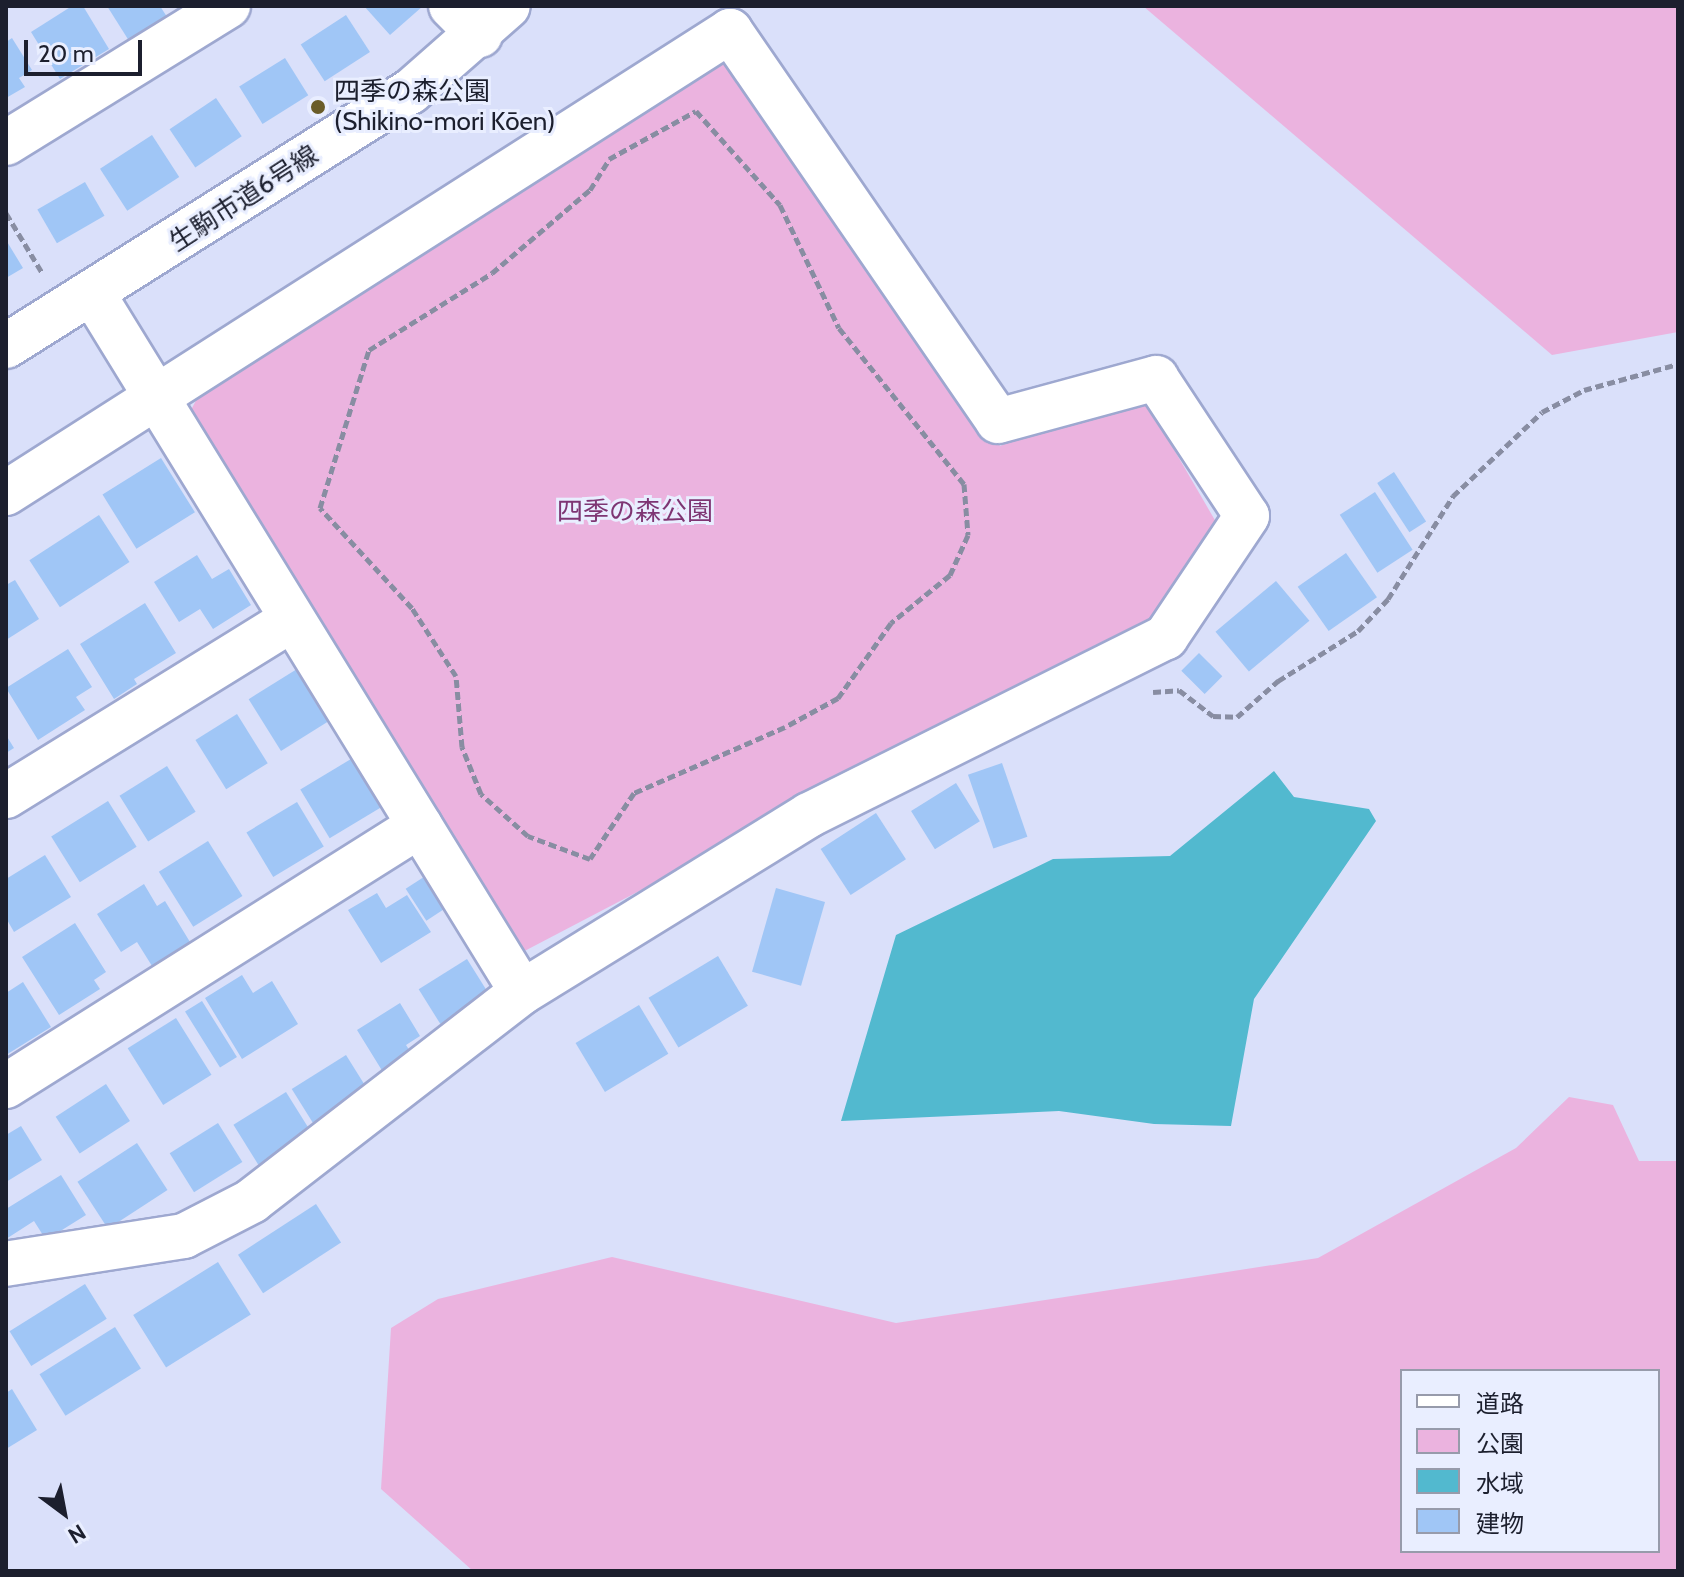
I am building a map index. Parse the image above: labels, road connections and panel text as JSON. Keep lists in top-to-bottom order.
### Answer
{
  "streets": {
    "street": ["生駒市道6号線"]
  },
  "parks": ["四季の森公園"],
  "places": ["四季の森公園 (Shikino-mori Kōen)"],
  "legend": [
    "道路",
    "公園",
    "水域",
    "建物"
  ],
  "scale_bar": "20 m",
  "north": "bottom right"
}
